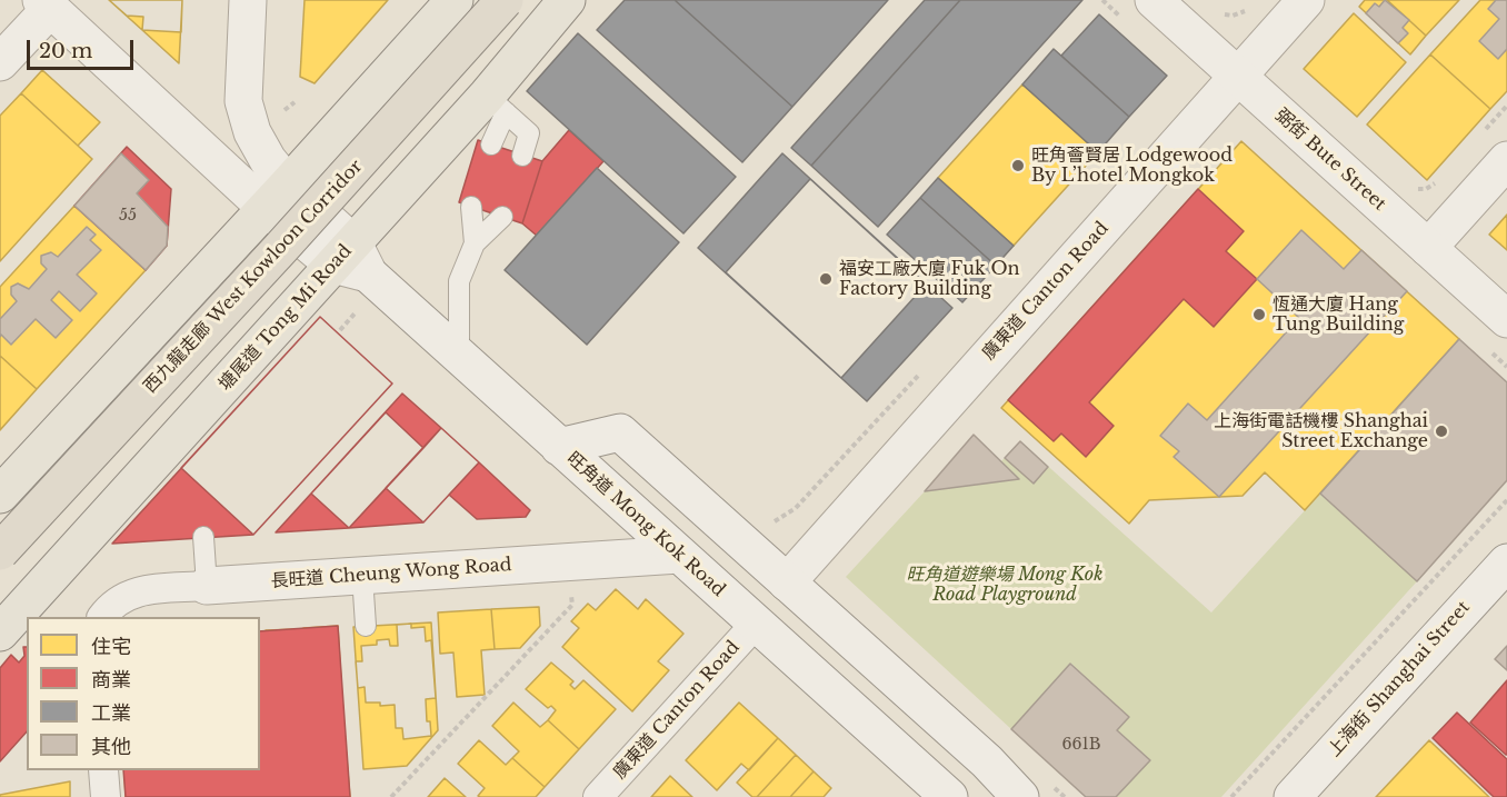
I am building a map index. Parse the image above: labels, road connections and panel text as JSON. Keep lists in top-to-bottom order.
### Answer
{
  "streets": {
    "highway": ["西九龍走廊 West Kowloon Corridor"],
    "main road": ["塘尾道 Tong Mi Road"],
    "street": [
      "弼街 Bute Street",
      "廣東道 Canton Road",
      "旺角道 Mong Kok Road",
      "長旺道 Cheung Wong Road",
      "上海街 Shanghai Street"
    ]
  },
  "crossings": [
    ["弼街 Bute Street", "廣東道 Canton Road"],
    ["廣東道 Canton Road", "旺角道 Mong Kok Road"],
    ["塘尾道 Tong Mi Road", "旺角道 Mong Kok Road"],
    ["旺角道 Mong Kok Road", "長旺道 Cheung Wong Road"]
  ],
  "parks": ["旺角道遊樂場 Mong Kok Road Playground"],
  "places": [
    "旺角薈賢居 Lodgewood By L’hotel Mongkok",
    "福安工廠大廈 Fuk On Factory Building",
    "恆通大廈 Hang Tung Building",
    "上海街電話機樓 Shanghai Street Exchange"
  ],
  "house_numbers": ["55", "661B"],
  "legend": [
    "住宅",
    "商業",
    "工業",
    "其他"
  ],
  "scale_bar": "20 m"
}
